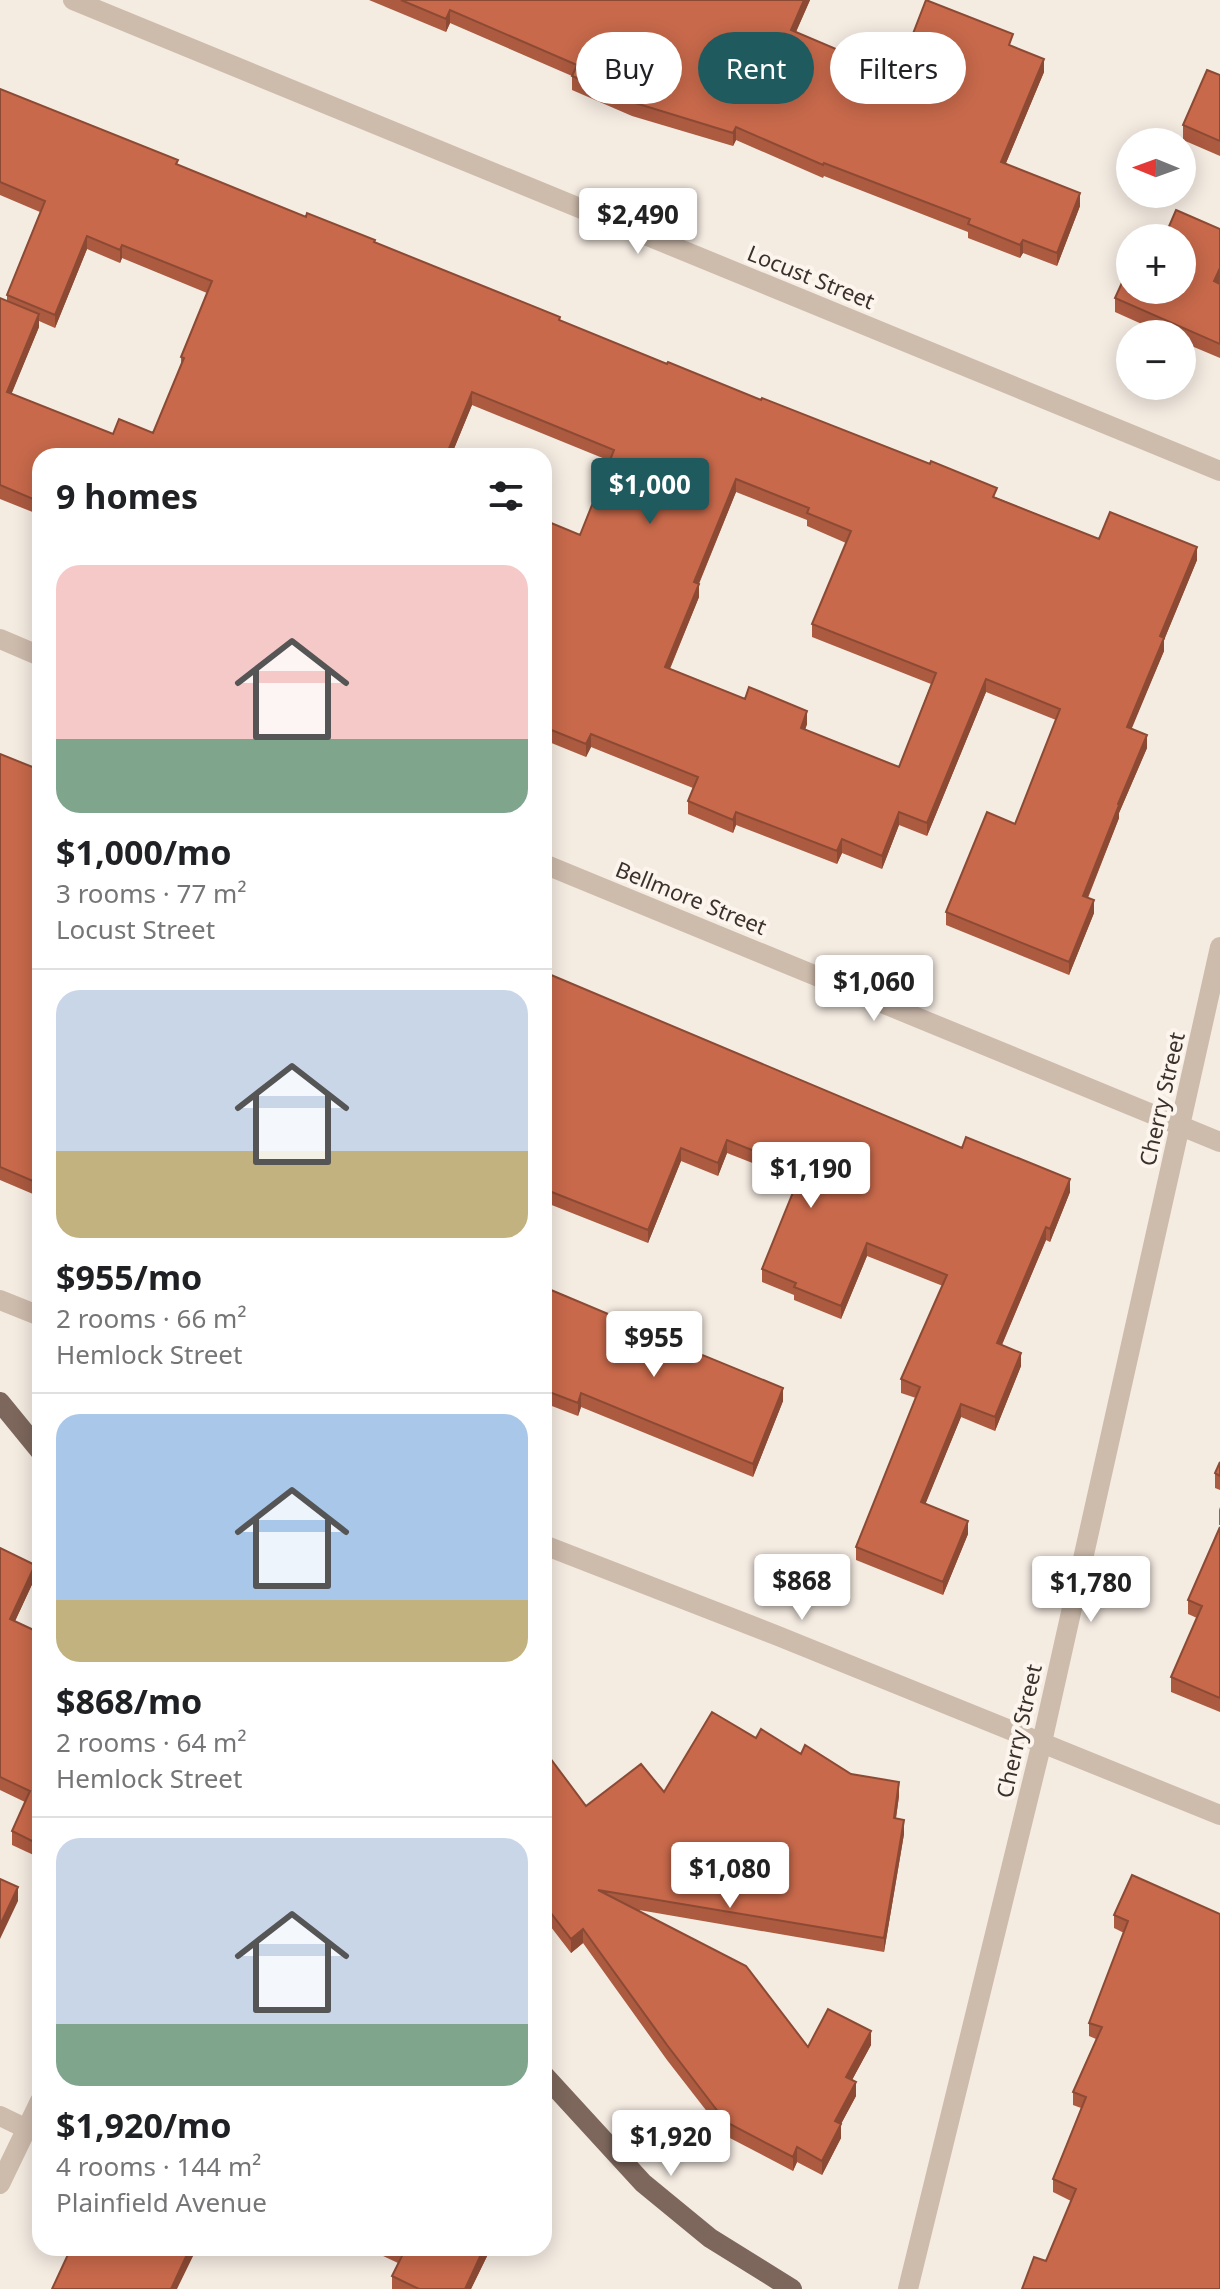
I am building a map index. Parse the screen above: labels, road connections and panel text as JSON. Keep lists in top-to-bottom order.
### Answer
{
  "streets": {
    "street": ["Locust Street", "Bellmore Street", "Cherry Street"]
  },
  "crossings": [
    ["Bellmore Street", "Cherry Street"]
  ],
  "north": "left",
  "page": {
    "chip": ["Buy", "Rent", "Filters"],
    "map_buttons": ["+", "−"],
    "price": [
      "$2,490",
      "$1,000",
      "$1,060",
      "$1,190",
      "$955",
      "$868",
      "$1,780",
      "$1,080",
      "$1,920"
    ],
    "heading": "9 homes",
    "list": [
      {
        "name": "$1,000/mo",
        "note": "3 rooms · 77 m² · Locust Street"
      },
      {
        "name": "$955/mo",
        "note": "2 rooms · 66 m² · Hemlock Street"
      },
      {
        "name": "$868/mo",
        "note": "2 rooms · 64 m² · Hemlock Street"
      },
      {
        "name": "$1,920/mo",
        "note": "4 rooms · 144 m² · Plainfield Avenue"
      }
    ]
  }
}
